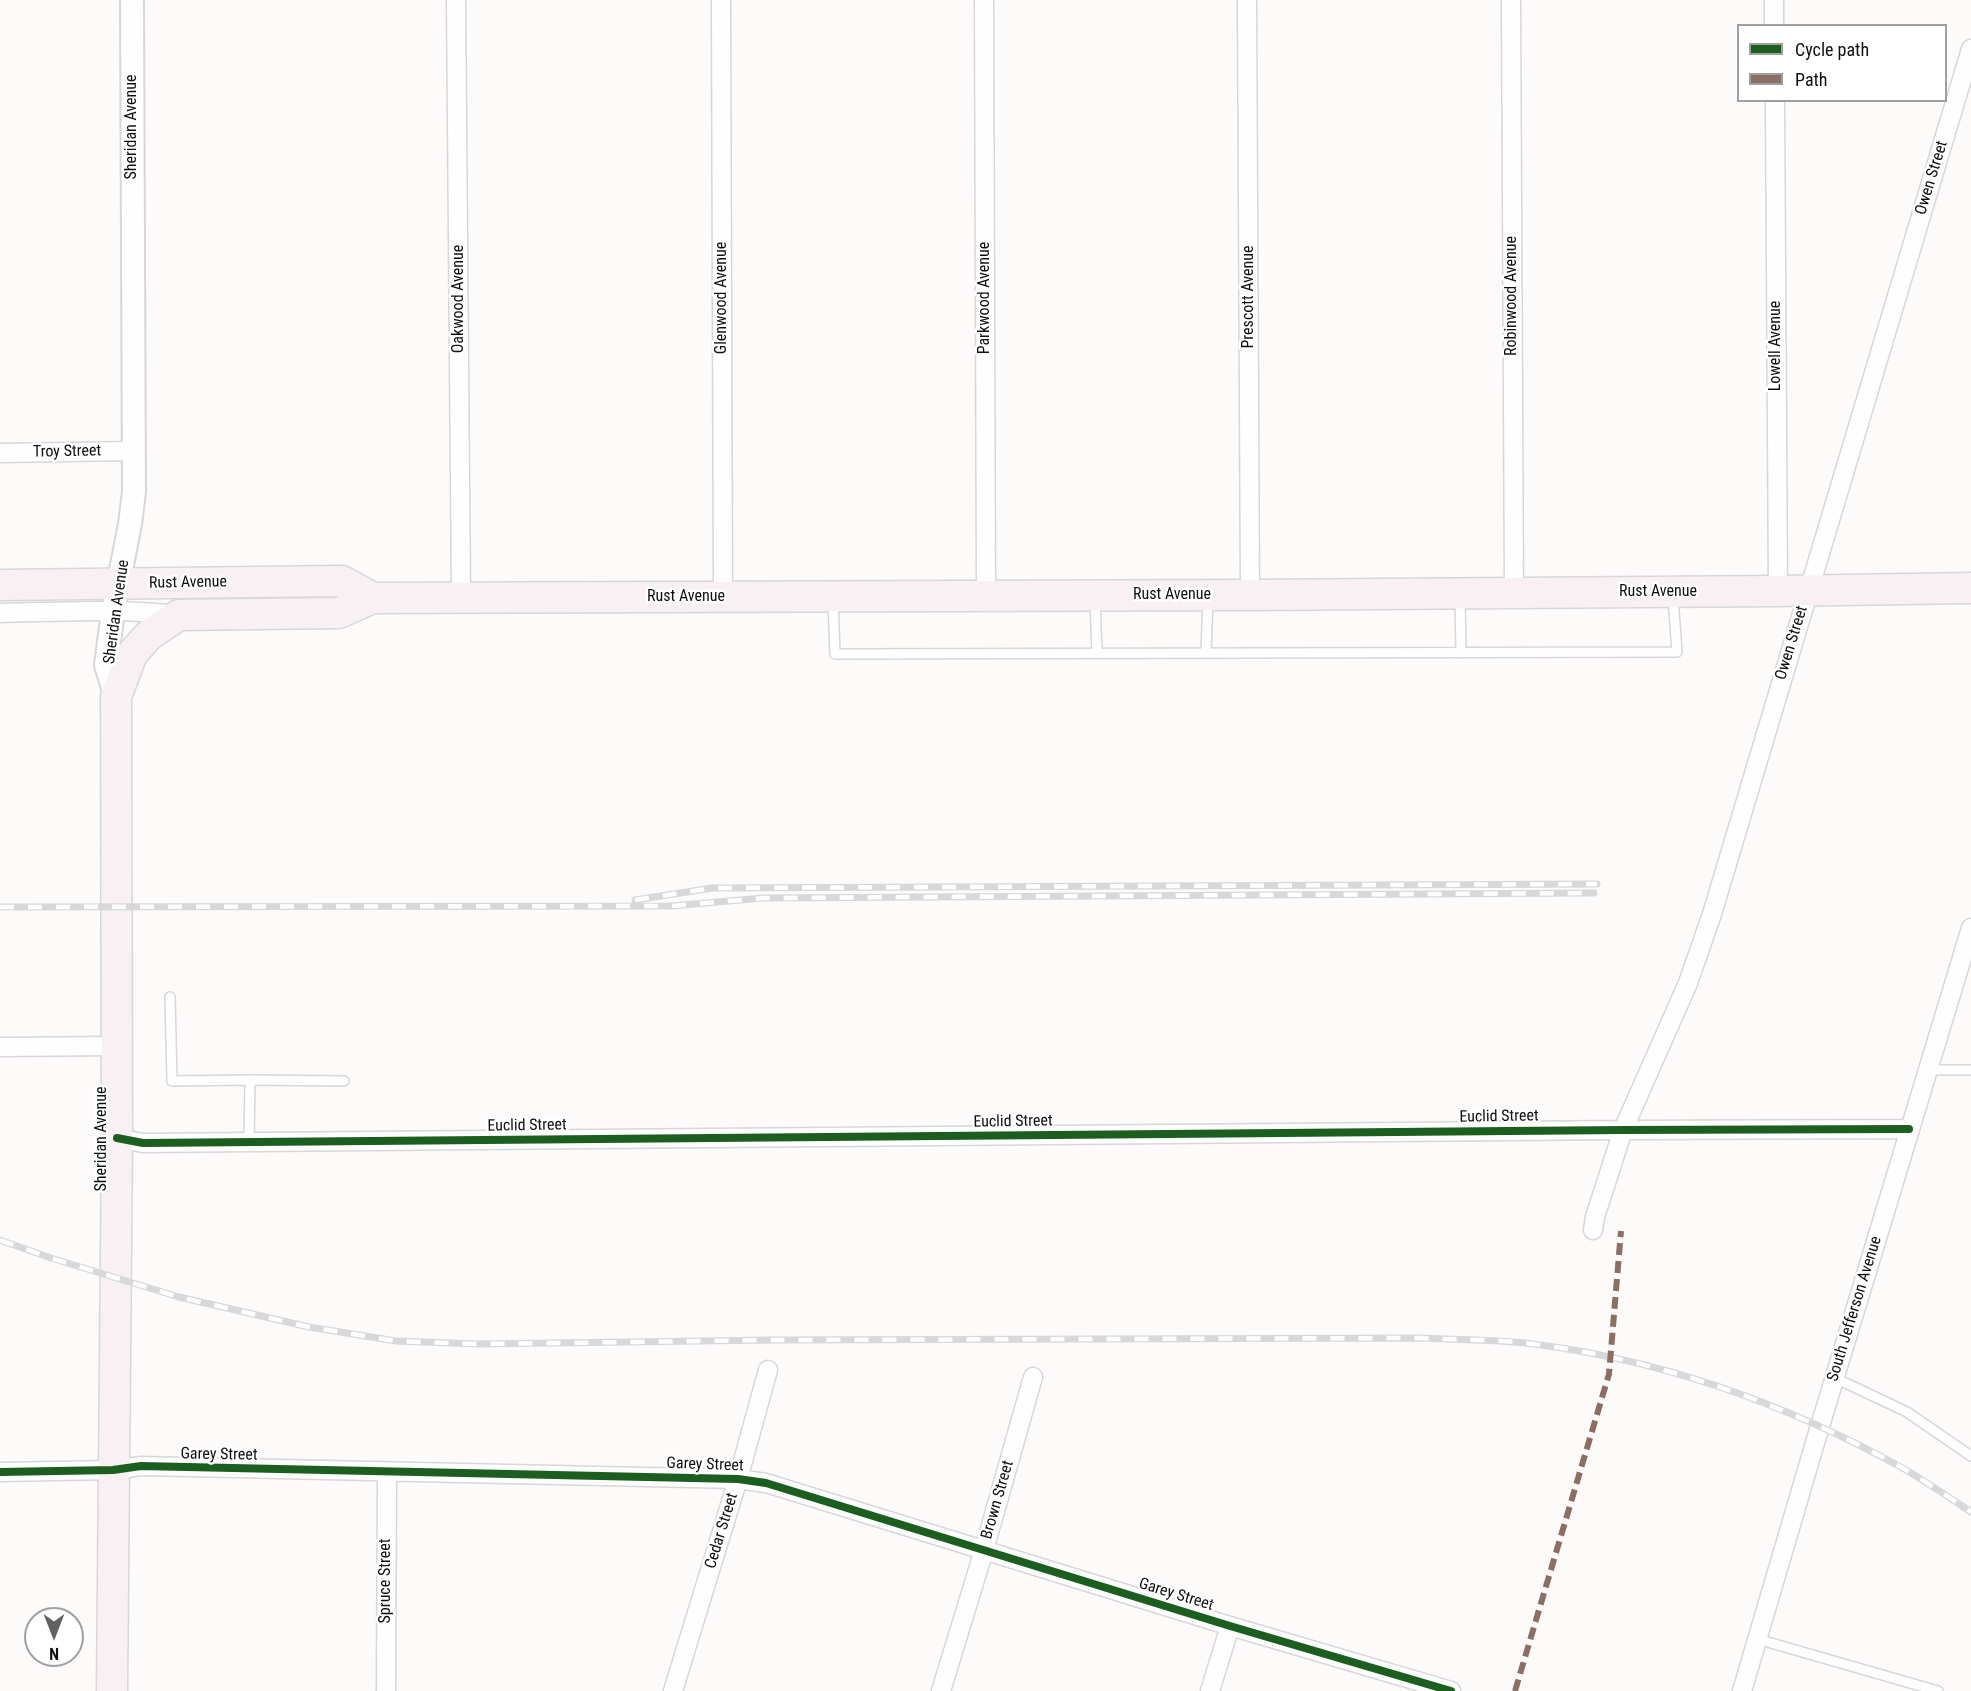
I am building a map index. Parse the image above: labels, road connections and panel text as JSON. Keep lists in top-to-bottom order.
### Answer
{
  "streets": {
    "highway": ["Sheridan Avenue", "Rust Avenue"],
    "street": [
      "Owen Street",
      "Robinwood Avenue",
      "Prescott Avenue",
      "Glenwood Avenue",
      "Parkwood Avenue",
      "Oakwood Avenue",
      "Lowell Avenue",
      "Troy Street",
      "Euclid Street",
      "South Jefferson Avenue",
      "Garey Street",
      "Brown Street",
      "Cedar Street",
      "Spruce Street"
    ]
  },
  "crossings": [
    ["Sheridan Avenue", "Troy Street"],
    ["Sheridan Avenue", "Rust Avenue"],
    ["Sheridan Avenue", "Euclid Street"],
    ["Sheridan Avenue", "Garey Street"],
    ["Owen Street", "Rust Avenue"],
    ["Owen Street", "Euclid Street"],
    ["Robinwood Avenue", "Rust Avenue"],
    ["Prescott Avenue", "Rust Avenue"],
    ["Glenwood Avenue", "Rust Avenue"],
    ["Parkwood Avenue", "Rust Avenue"],
    ["Oakwood Avenue", "Rust Avenue"],
    ["Lowell Avenue", "Rust Avenue"],
    ["Euclid Street", "South Jefferson Avenue"],
    ["Garey Street", "Brown Street"],
    ["Garey Street", "Cedar Street"],
    ["Garey Street", "Spruce Street"]
  ],
  "legend": ["Cycle path", "Path"],
  "north": "bottom"
}
